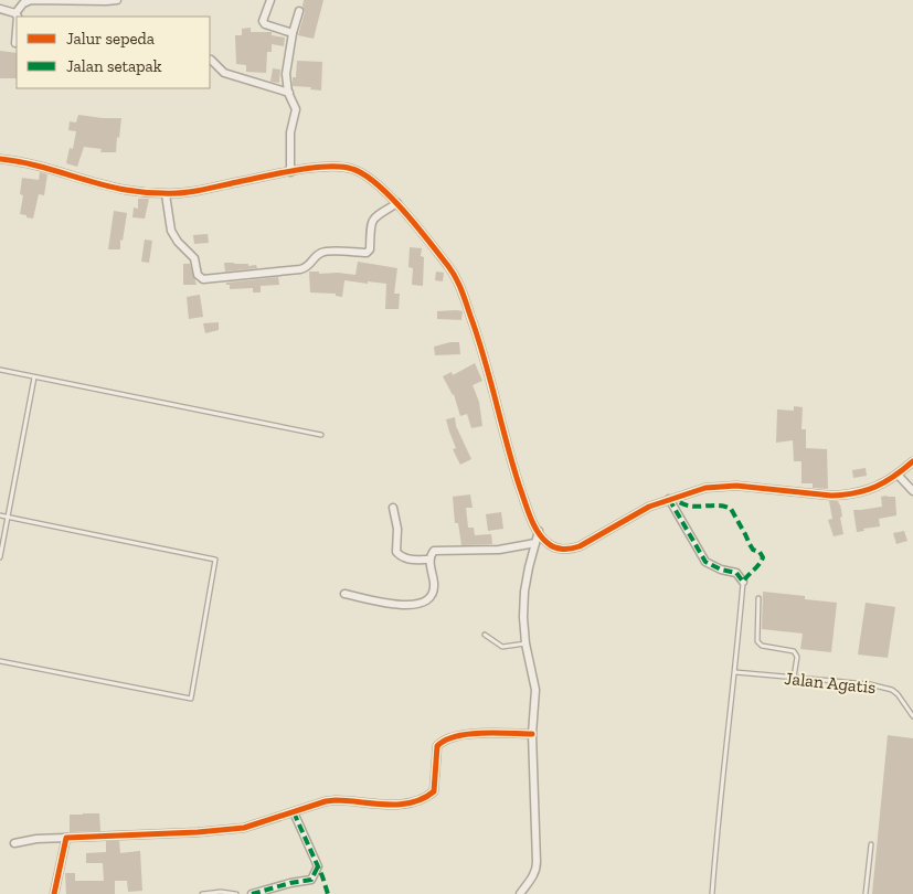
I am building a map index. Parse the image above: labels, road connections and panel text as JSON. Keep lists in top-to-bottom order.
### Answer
{
  "streets": {
    "lane": ["Jalan Agatis"]
  },
  "legend": ["Jalur sepeda", "Jalan setapak"]
}
